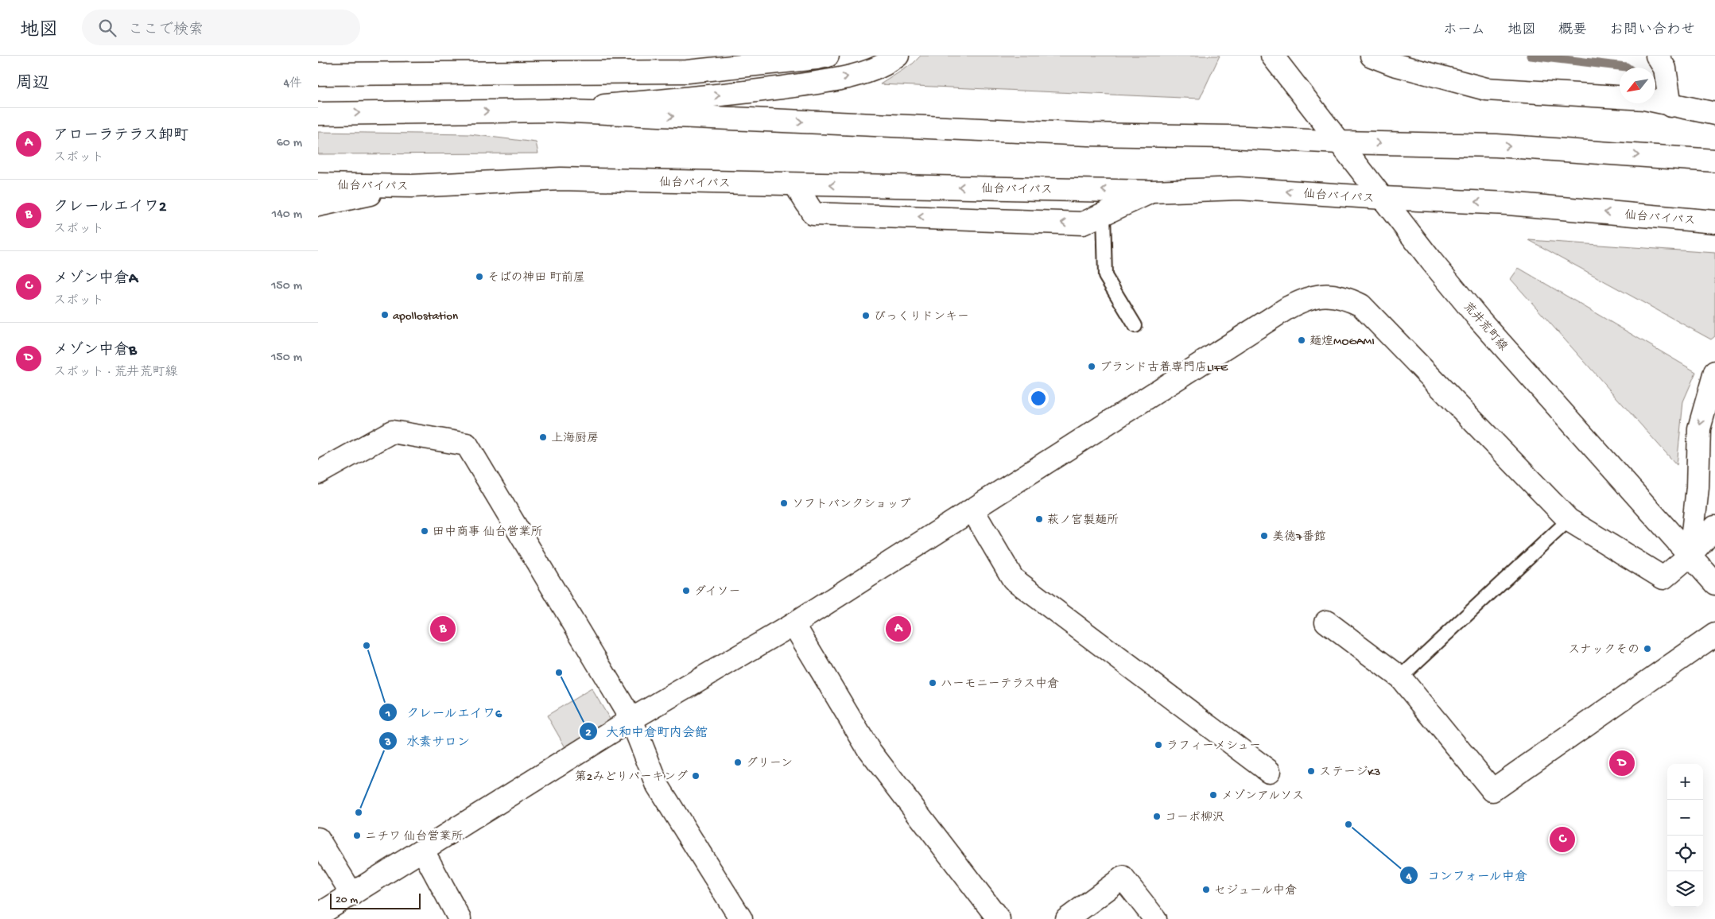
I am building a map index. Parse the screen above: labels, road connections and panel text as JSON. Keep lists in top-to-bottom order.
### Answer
{
  "streets": {
    "main road": ["仙台バイパス", "荒井荒町線"]
  },
  "crossings": [
    ["仙台バイパス", "荒井荒町線"]
  ],
  "places": [
    "そばの神田 町前屋",
    "apollostation",
    "びっくりドンキー",
    "麺煌MOGAMI",
    "ブランド古着専門店LIFE",
    "上海厨房",
    "ソフトバンクショップ",
    "萩ノ宮製麺所",
    "田中商事 仙台営業所",
    "美徳7番館",
    "ダイソー",
    "クレールエイワ6",
    "スナックその",
    "大和中倉町内会館",
    "ハーモニーテラス中倉",
    "ラフィーメシュー",
    "グリーン",
    "ステージK3",
    "第2みどりパーキング",
    "メゾンアルソス",
    "水素サロン",
    "コーポ柳沢",
    "コンフォール中倉",
    "ニチワ 仙台営業所",
    "セジュール中倉"
  ],
  "scale_bar": "20 m",
  "north": "bottom left",
  "page": {
    "header": "地図",
    "search": "ここで検索",
    "nav": [
      "ホーム",
      "地図",
      "概要",
      "お問い合わせ"
    ],
    "heading": ["周辺", "4件"],
    "list": [
      {
        "mark": "A",
        "name": "アローラテラス卸町",
        "note": "スポット",
        "value": "60 m"
      },
      {
        "mark": "B",
        "name": "クレールエイワ2",
        "note": "スポット",
        "value": "140 m"
      },
      {
        "mark": "C",
        "name": "メゾン中倉A",
        "note": "スポット",
        "value": "150 m"
      },
      {
        "mark": "D",
        "name": "メゾン中倉B",
        "note": "スポット · 荒井荒町線",
        "value": "150 m"
      }
    ],
    "pins": [
      "A",
      "B",
      "D",
      "C"
    ],
    "map_buttons": ["+", "−"],
    "scale": "20 m"
  }
}
